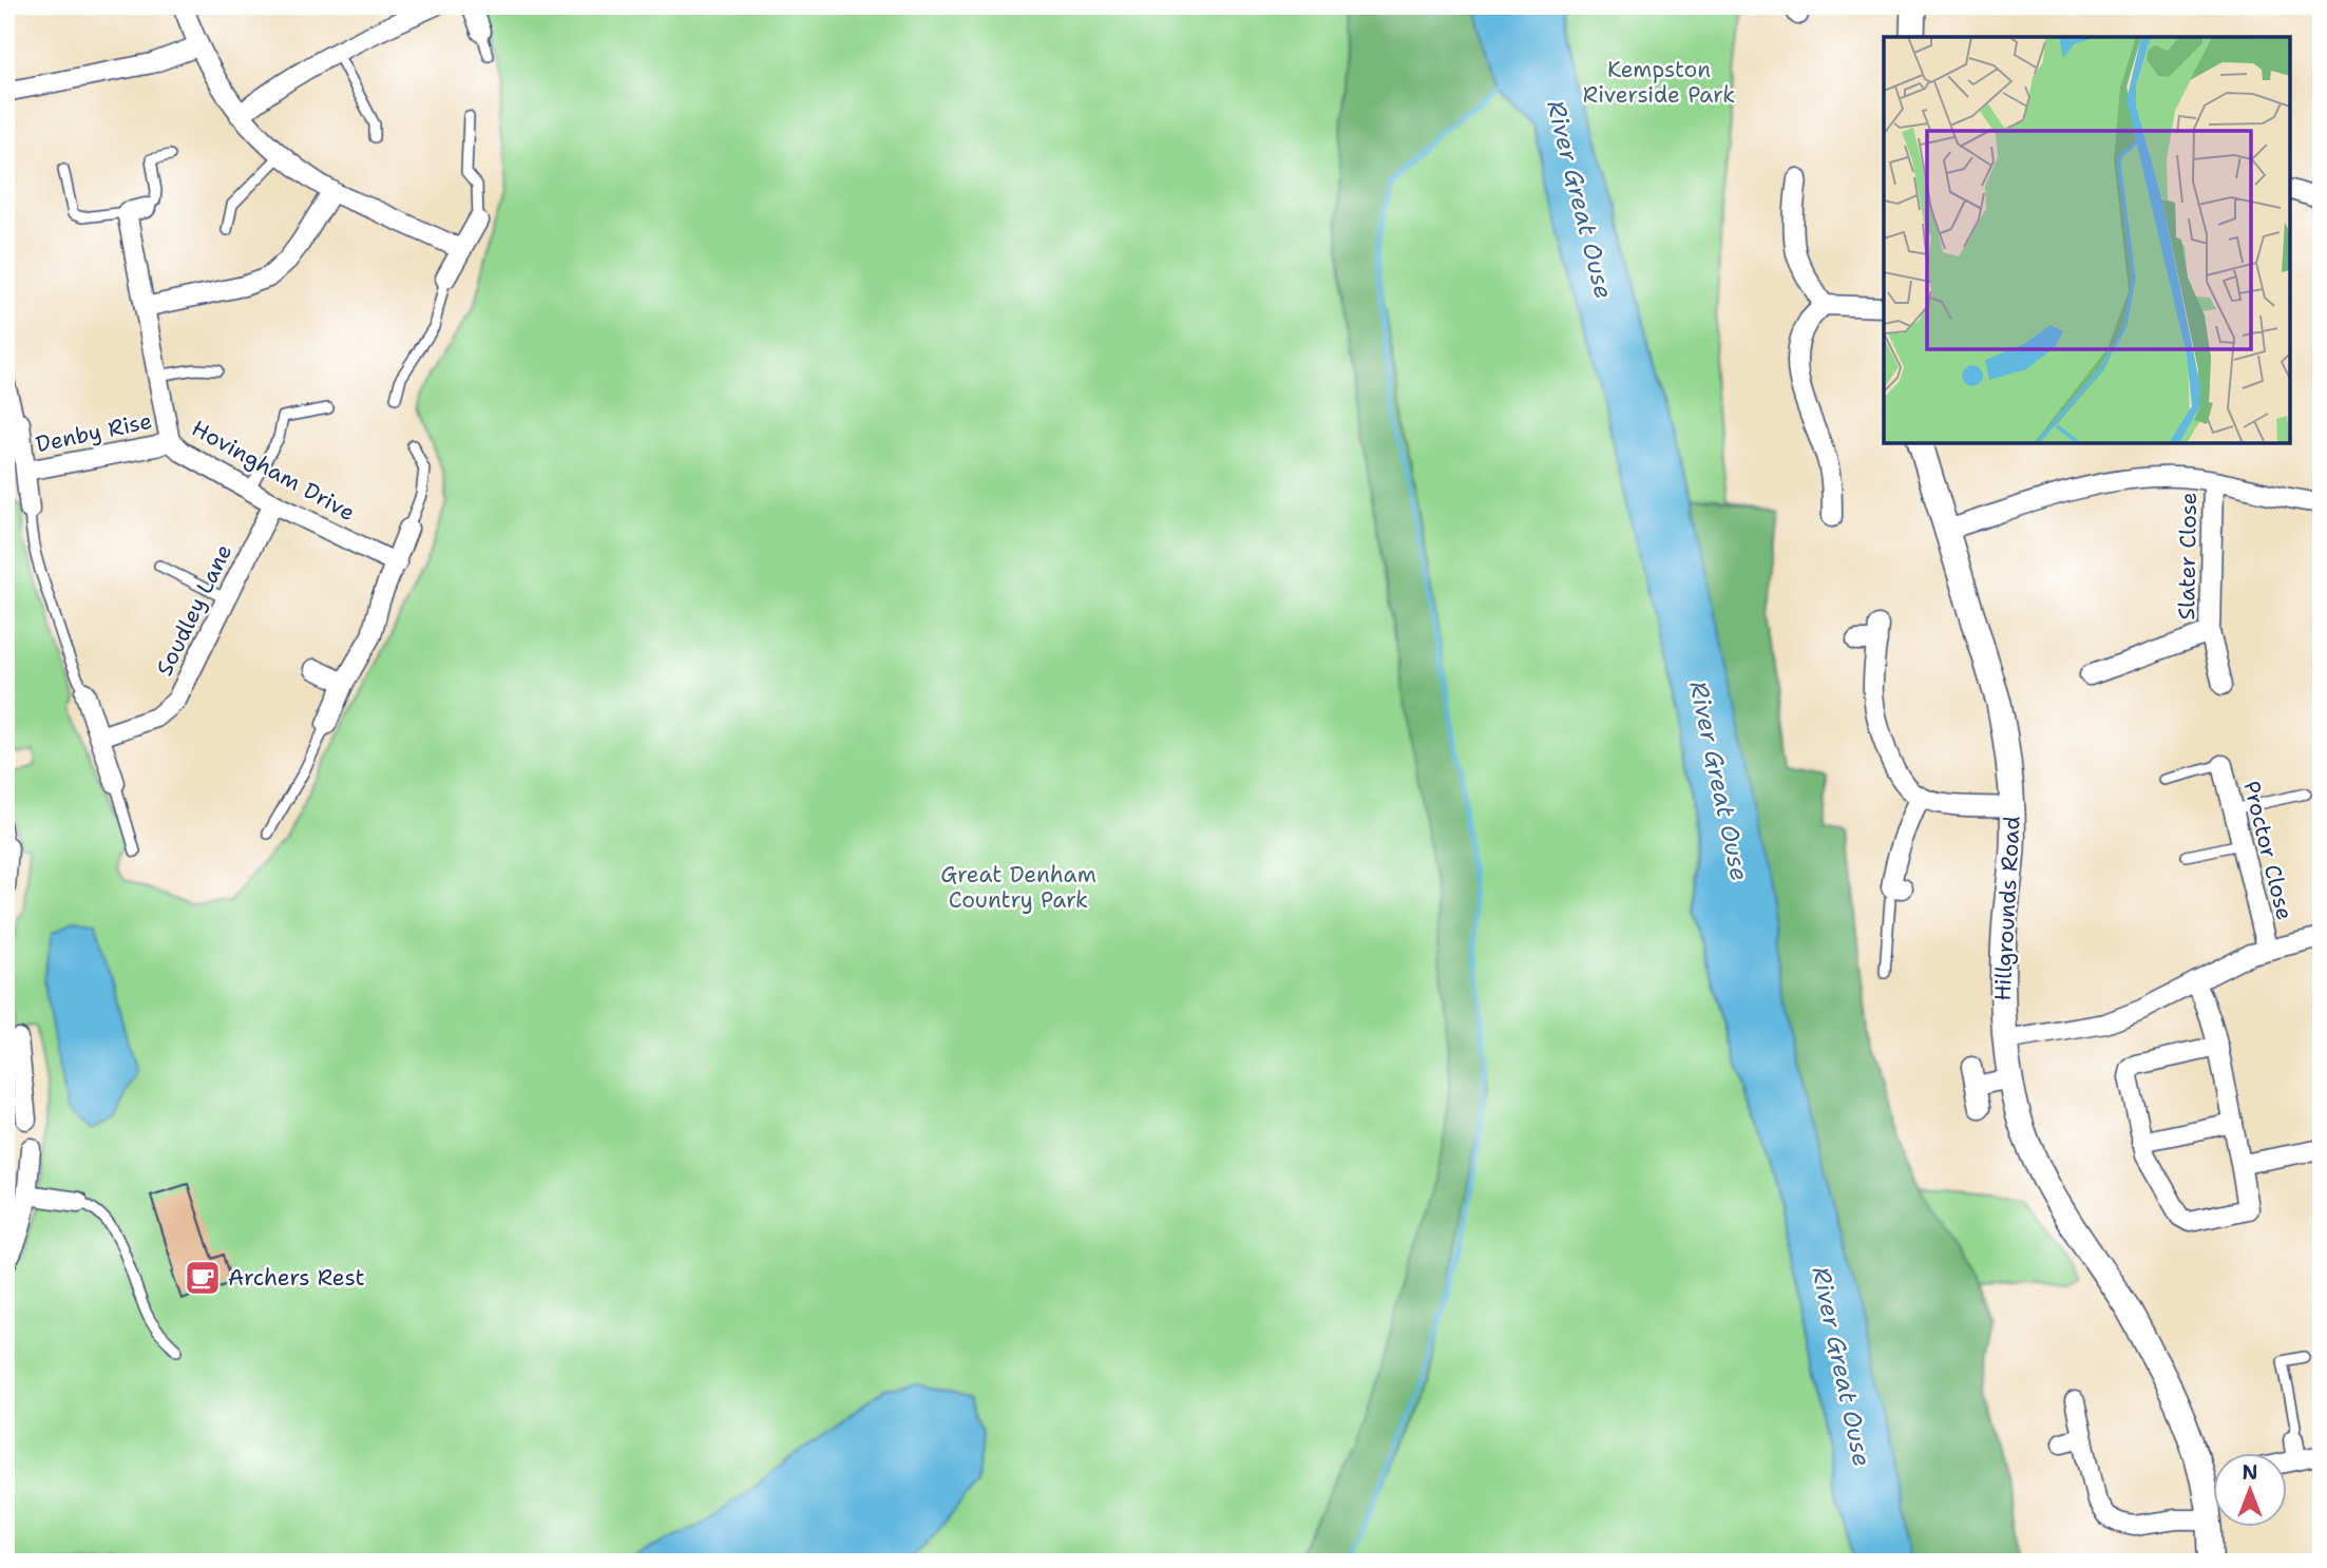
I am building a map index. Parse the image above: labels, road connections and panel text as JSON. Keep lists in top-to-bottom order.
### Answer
{
  "streets": {
    "street": [
      "Denby Rise",
      "Hovingham Drive",
      "Slater Close",
      "Soudley Lane",
      "Proctor Close",
      "Hillgrounds Road"
    ]
  },
  "crossings": [
    ["Denby Rise", "Hovingham Drive"],
    ["Hovingham Drive", "Soudley Lane"]
  ],
  "water": ["River Great Ouse"],
  "parks": ["Kempston Riverside Park", "Great Denham Country Park"],
  "places": {
    "cafe": ["Archers Rest"]
  },
  "north": "top"
}
